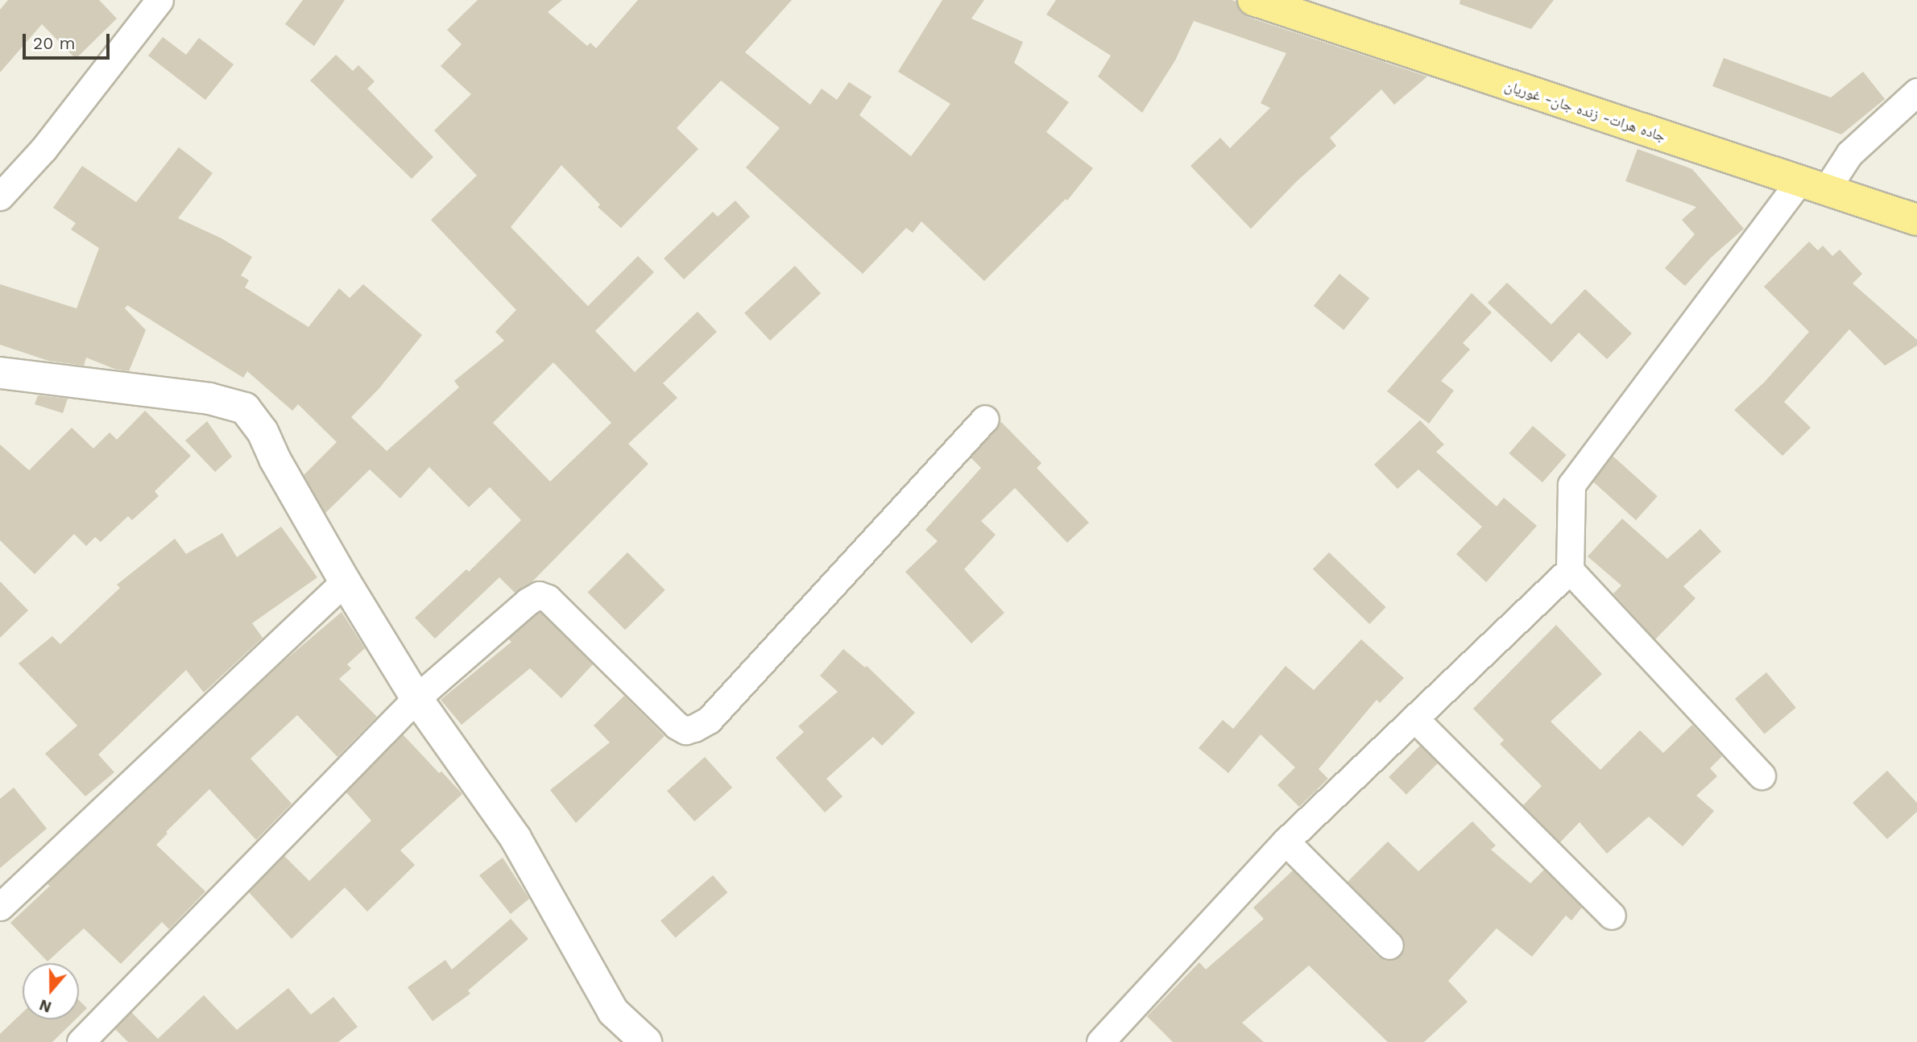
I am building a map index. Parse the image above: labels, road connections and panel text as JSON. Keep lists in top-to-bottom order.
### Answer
{
  "streets": {
    "main road": ["جاده هرات- زنده جان- غوریان"]
  },
  "scale_bar": "20 m",
  "north": "bottom"
}
